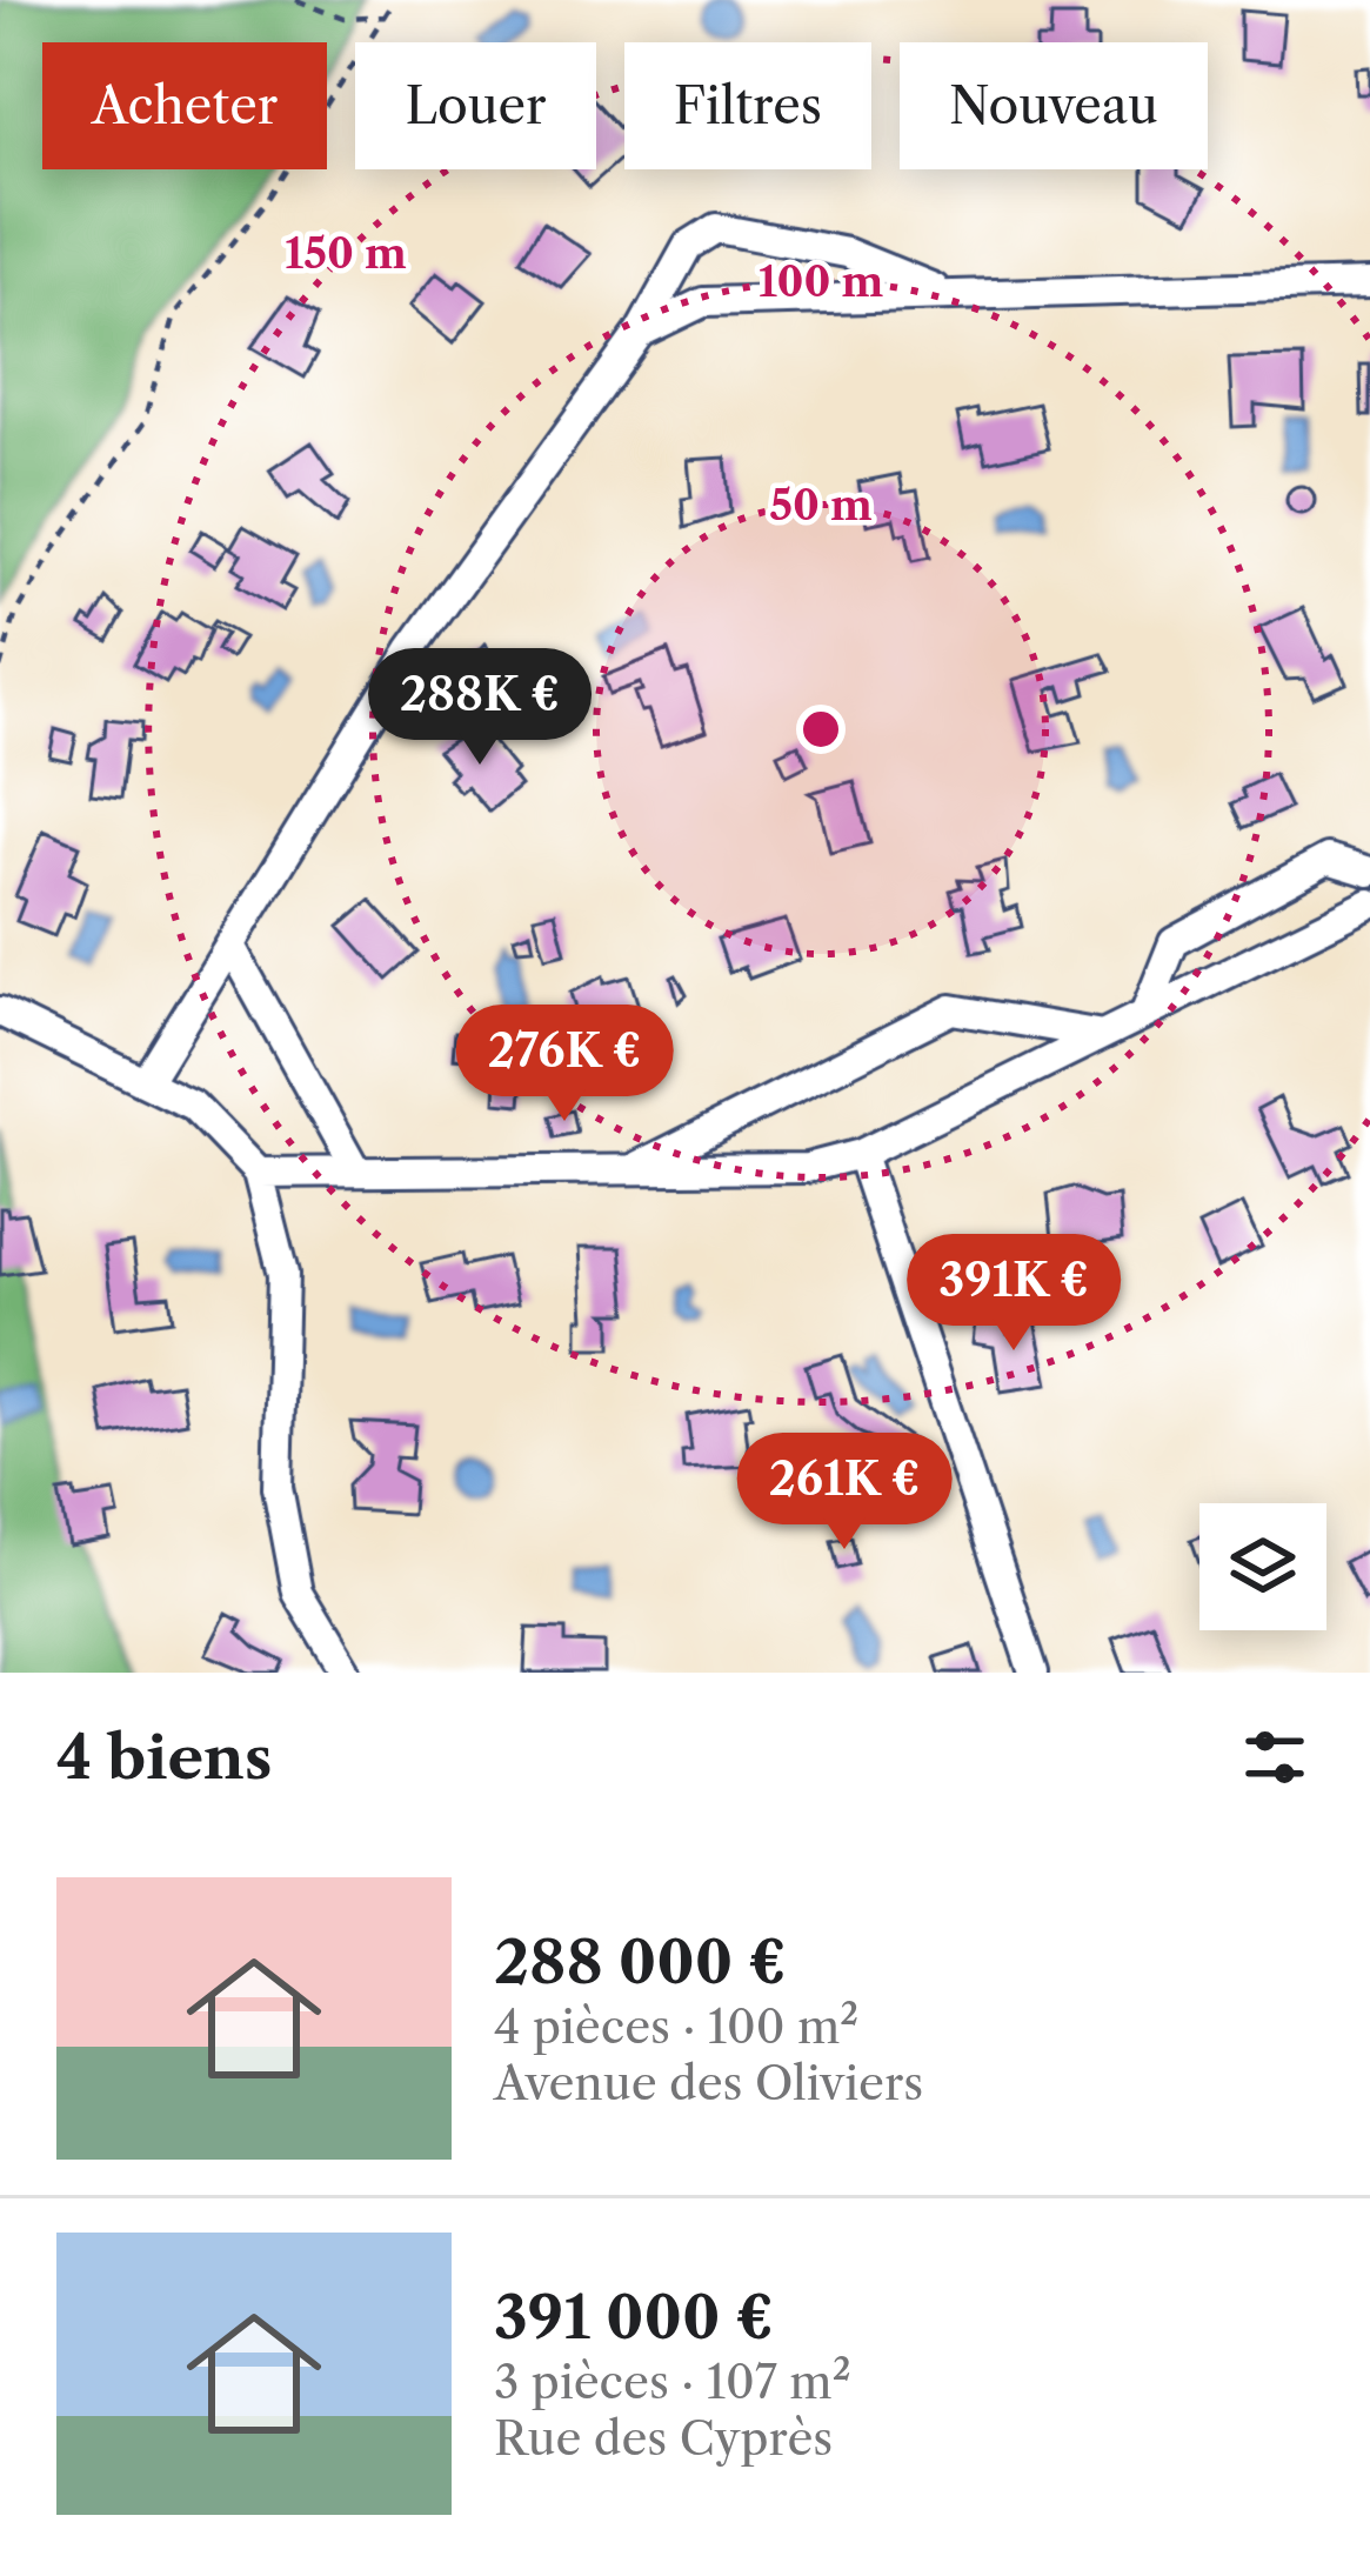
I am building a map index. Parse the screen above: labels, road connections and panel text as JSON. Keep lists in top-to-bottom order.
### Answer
{
  "page": {
    "chip": [
      "Acheter",
      "Louer",
      "Filtres",
      "Nouveau"
    ],
    "price": [
      "288K €",
      "276K €",
      "391K €",
      "261K €"
    ],
    "heading": "4 biens",
    "list": [
      {
        "name": "288 000 €",
        "note": "4 pièces · 100 m² · Avenue des Oliviers"
      },
      {
        "name": "391 000 €",
        "note": "3 pièces · 107 m² · Rue des Cyprès"
      }
    ]
  },
  "rings": ["150 m", "100 m", "50 m"]
}
